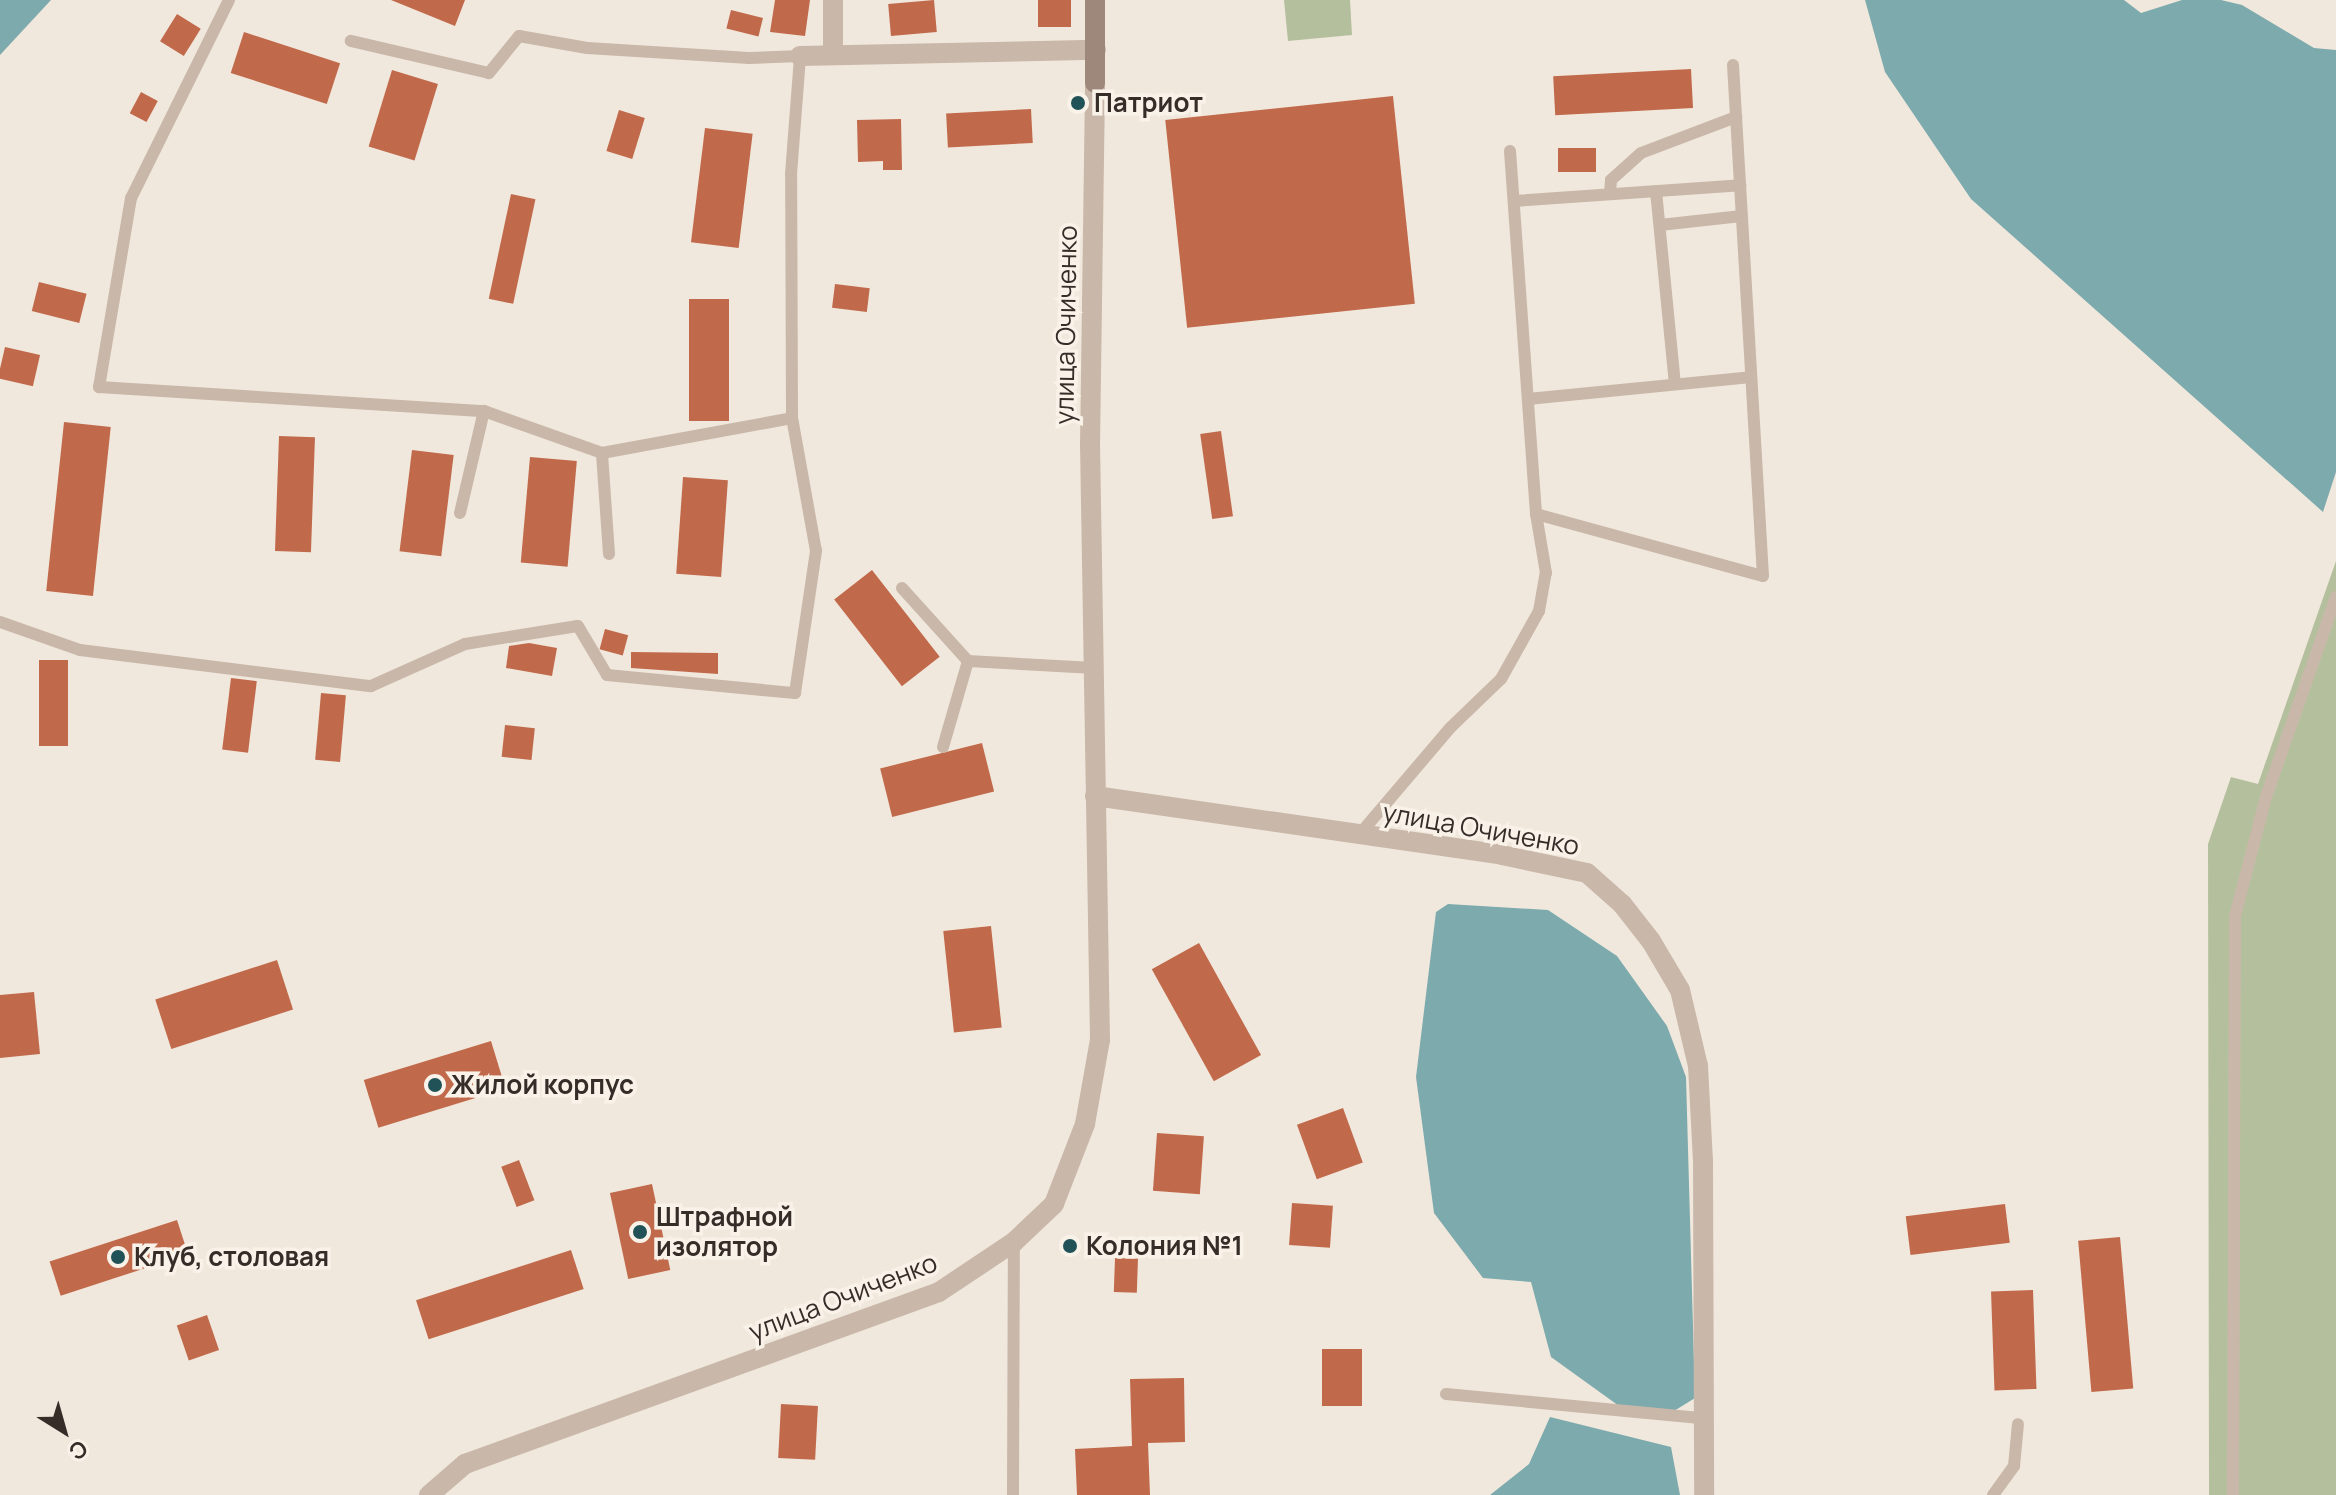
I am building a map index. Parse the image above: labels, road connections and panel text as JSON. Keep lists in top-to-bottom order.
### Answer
{
  "streets": {
    "street": ["улица Очиченко"]
  },
  "places": [
    "Патриот",
    "Жилой корпус",
    "Штрафной изолятор",
    "Колония №1",
    "Клуб, столовая"
  ],
  "north": "bottom right"
}
